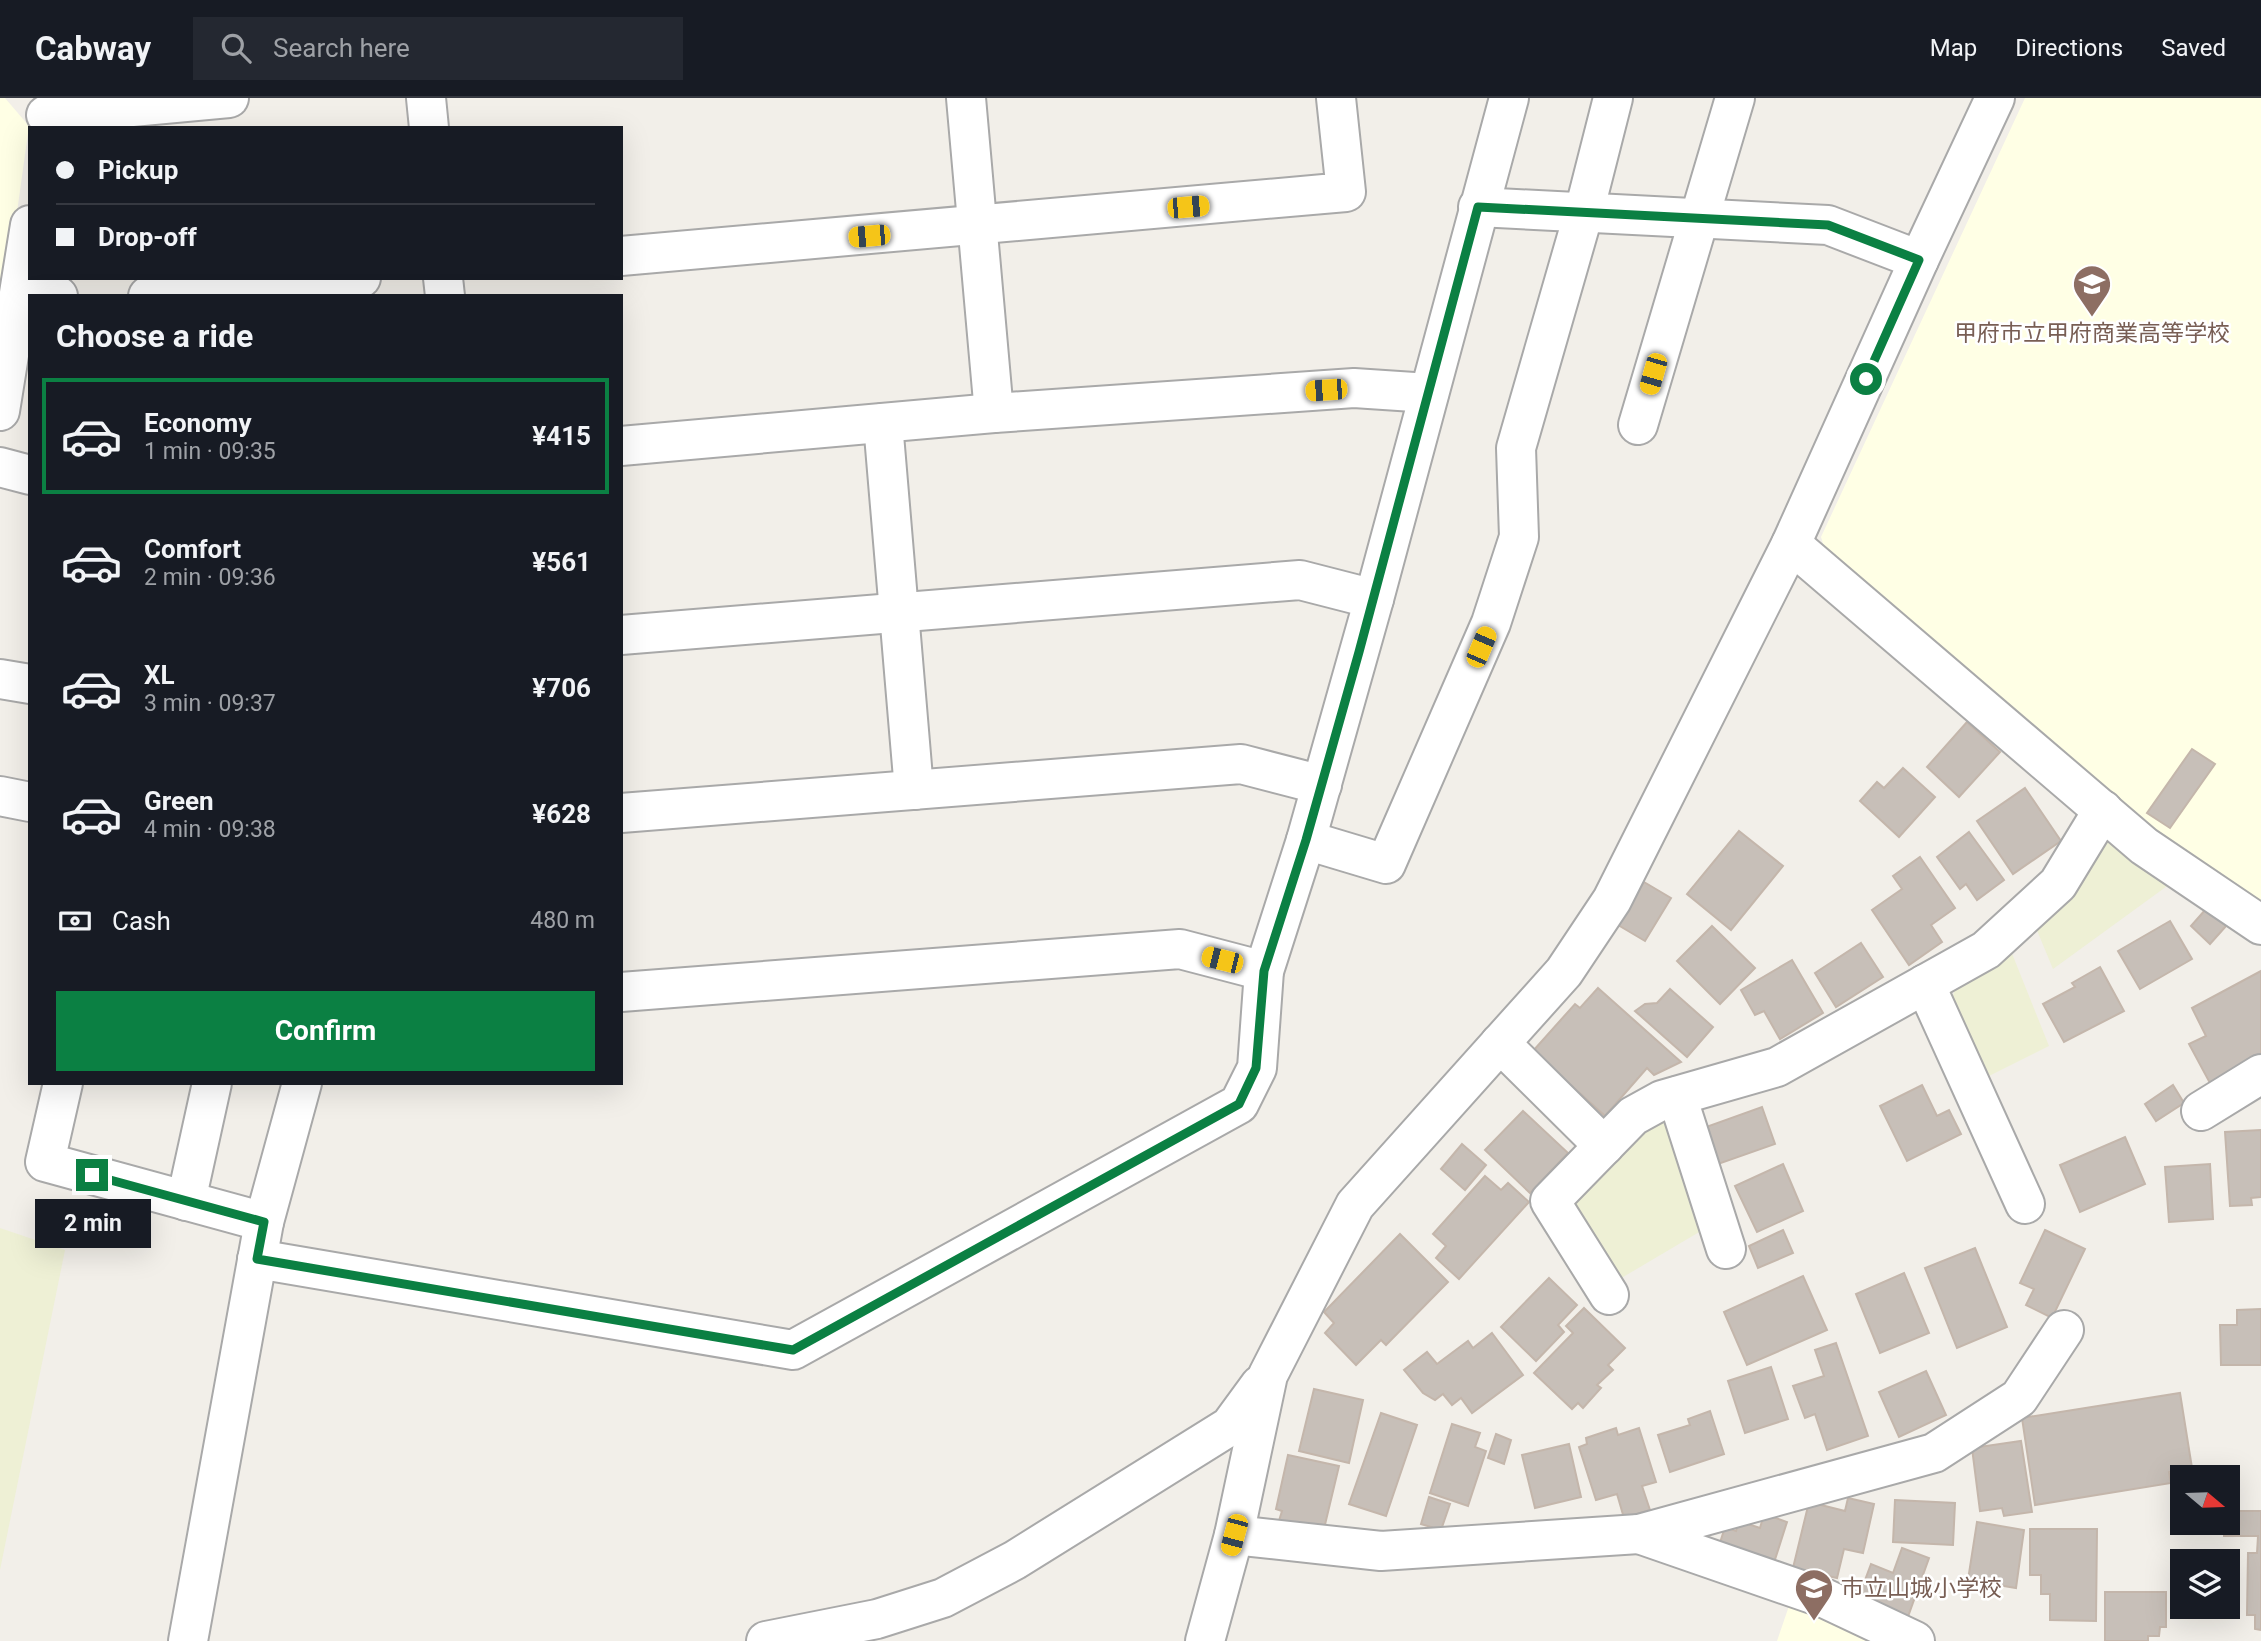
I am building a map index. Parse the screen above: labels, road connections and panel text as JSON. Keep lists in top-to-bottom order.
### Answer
{
  "places": {
    "school or university": ["甲府市立甲府商業高等学校", "市立山城小学校"]
  },
  "north": "right",
  "page": {
    "header": "Cabway",
    "search": "Search here",
    "nav": ["Map", "Directions", "Saved"],
    "banner": ["Pickup", "Drop-off"],
    "heading": "Choose a ride",
    "list": [
      {
        "name": "Economy",
        "note": "1 min · 09:35",
        "value": "¥415"
      },
      {
        "name": "Comfort",
        "note": "2 min · 09:36",
        "value": "¥561"
      },
      {
        "name": "XL",
        "note": "3 min · 09:37",
        "value": "¥706"
      },
      {
        "name": "Green",
        "note": "4 min · 09:38",
        "value": "¥628"
      }
    ],
    "pay": ["Cash", "480 m"],
    "buttons": "Confirm",
    "bubble": "2 min"
  }
}
